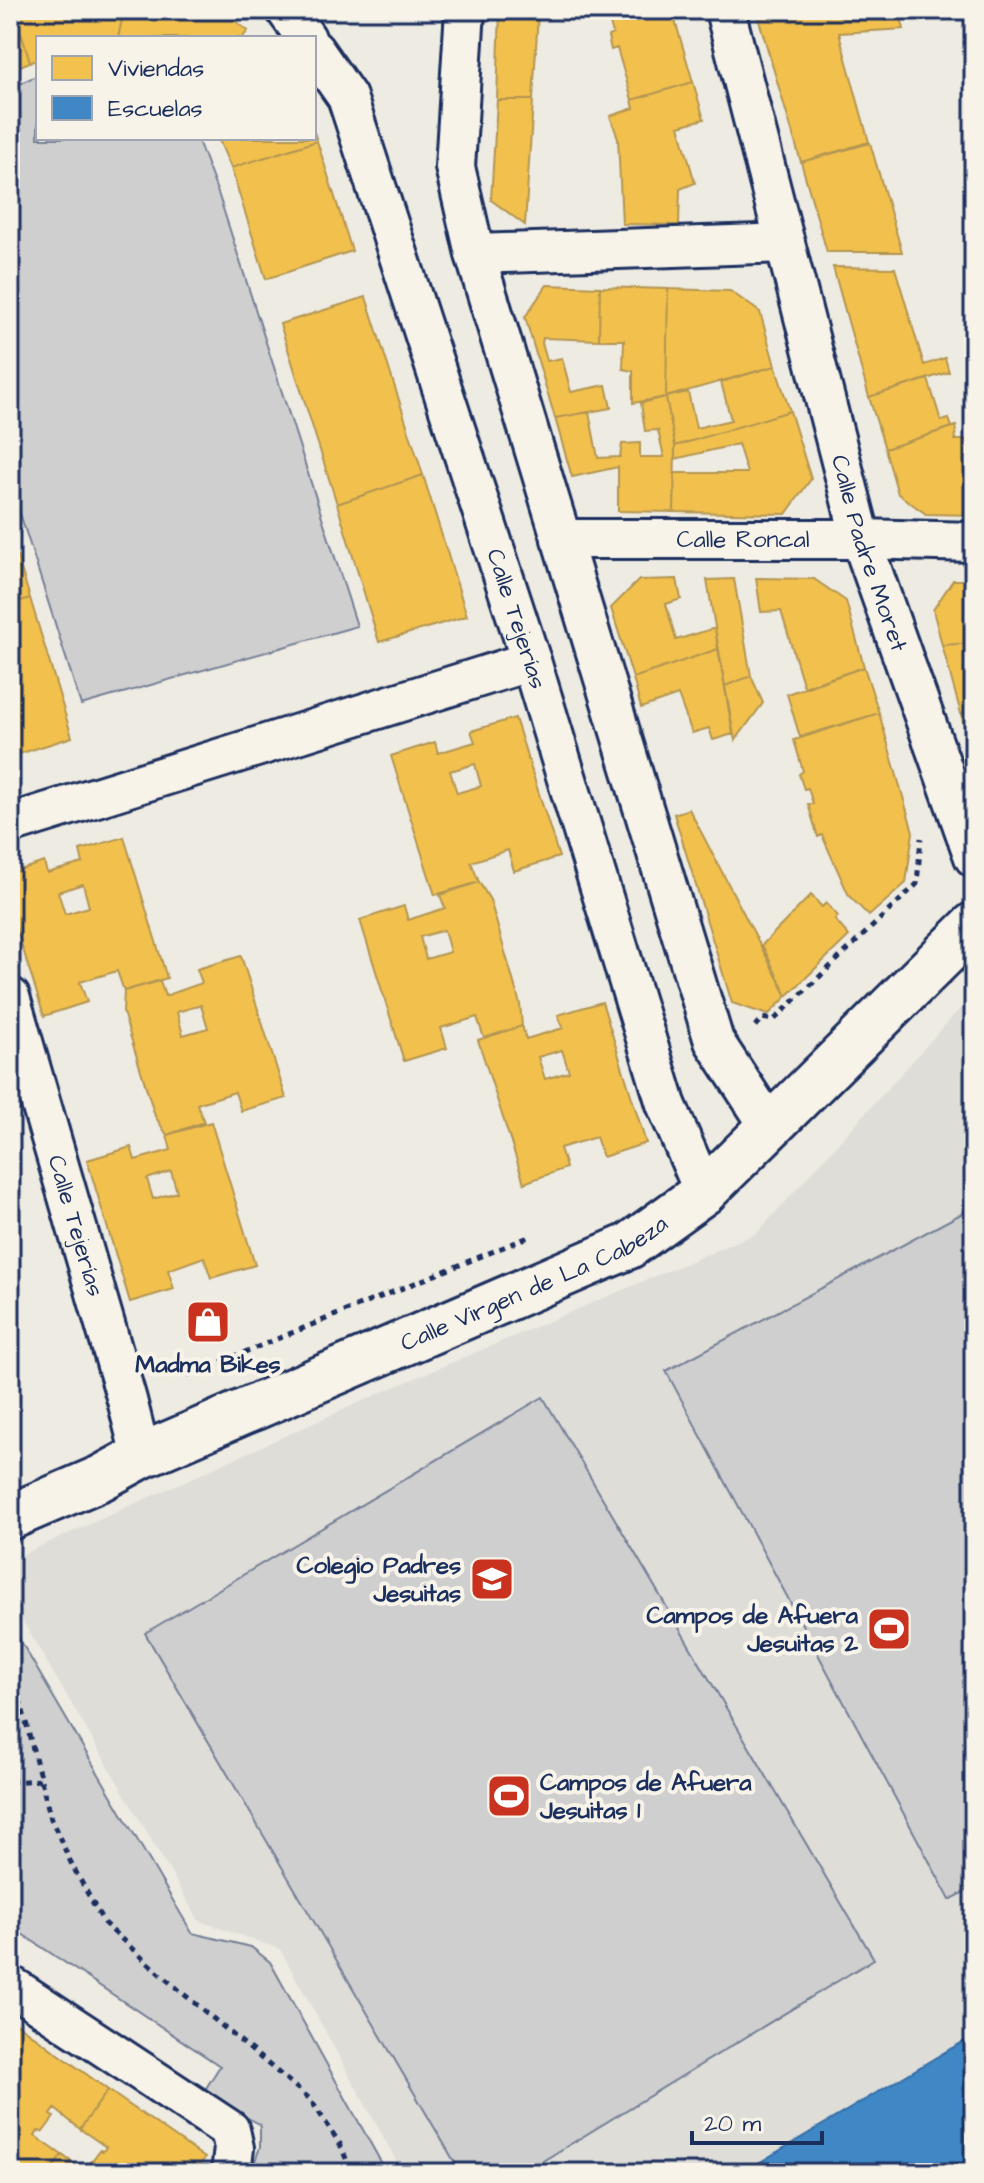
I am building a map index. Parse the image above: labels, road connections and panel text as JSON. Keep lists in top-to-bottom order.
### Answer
{
  "streets": {
    "street": [
      "Calle Roncal",
      "Calle Padre Moret",
      "Calle Tejerías",
      "Calle Virgen de La Cabeza"
    ]
  },
  "crossings": [
    ["Calle Roncal", "Calle Padre Moret"],
    ["Calle Tejerías", "Calle Virgen de La Cabeza"]
  ],
  "places": {
    "shop": ["Madma Bikes"],
    "school or university": ["Colegio Padres Jesuitas"],
    "sports": ["Campos de Afuera Jesuitas 2", "Campos de Afuera Jesuitas 1"]
  },
  "legend": ["Viviendas", "Escuelas"],
  "scale_bar": "20 m"
}
